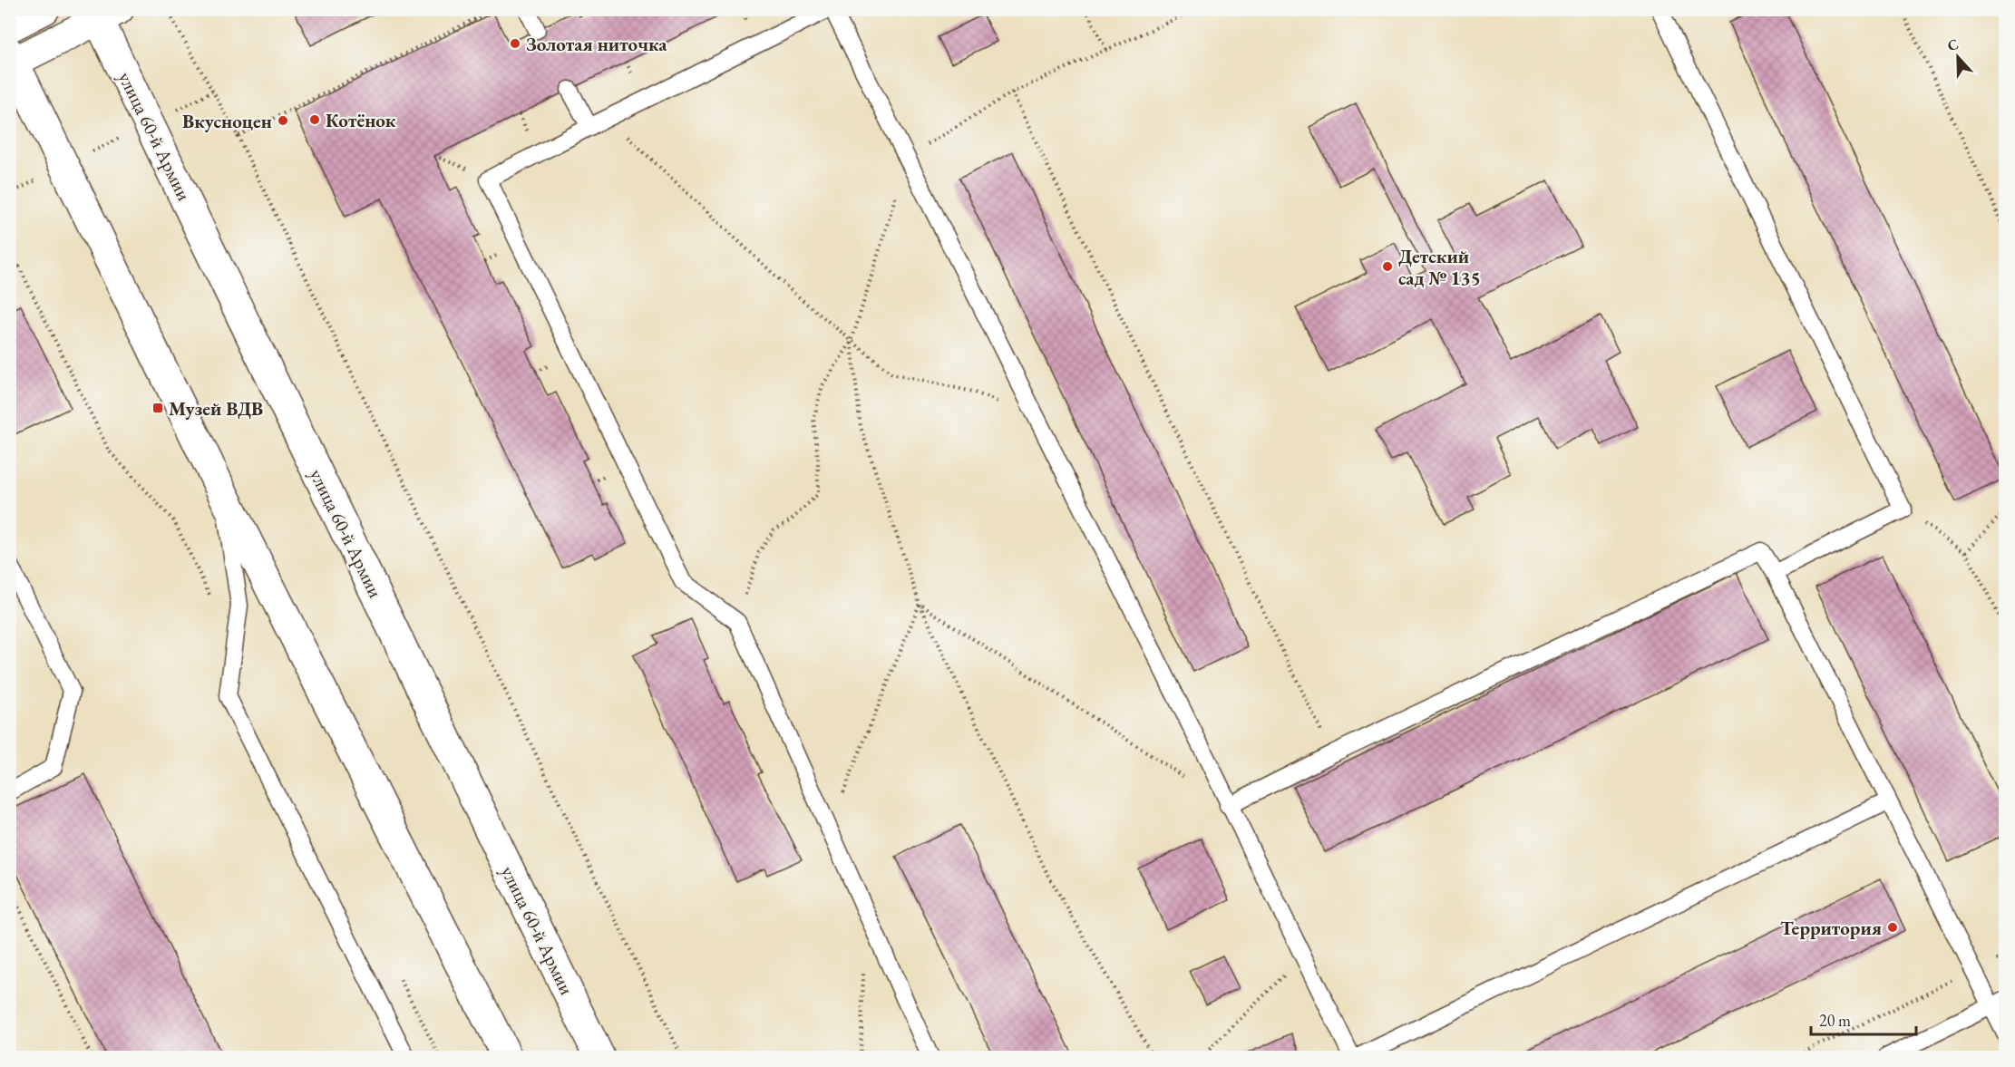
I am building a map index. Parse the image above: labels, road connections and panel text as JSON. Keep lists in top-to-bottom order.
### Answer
{
  "streets": {
    "main road": ["улица 60-й Армии"]
  },
  "places": {
    "other": [
      "Золотая ниточка",
      "Котёнок",
      "Вкусноцен",
      "Детский сад № 135",
      "Территория"
    ],
    "transit": ["Музей ВДВ"]
  },
  "scale_bar": "20 m",
  "north": "top"
}
